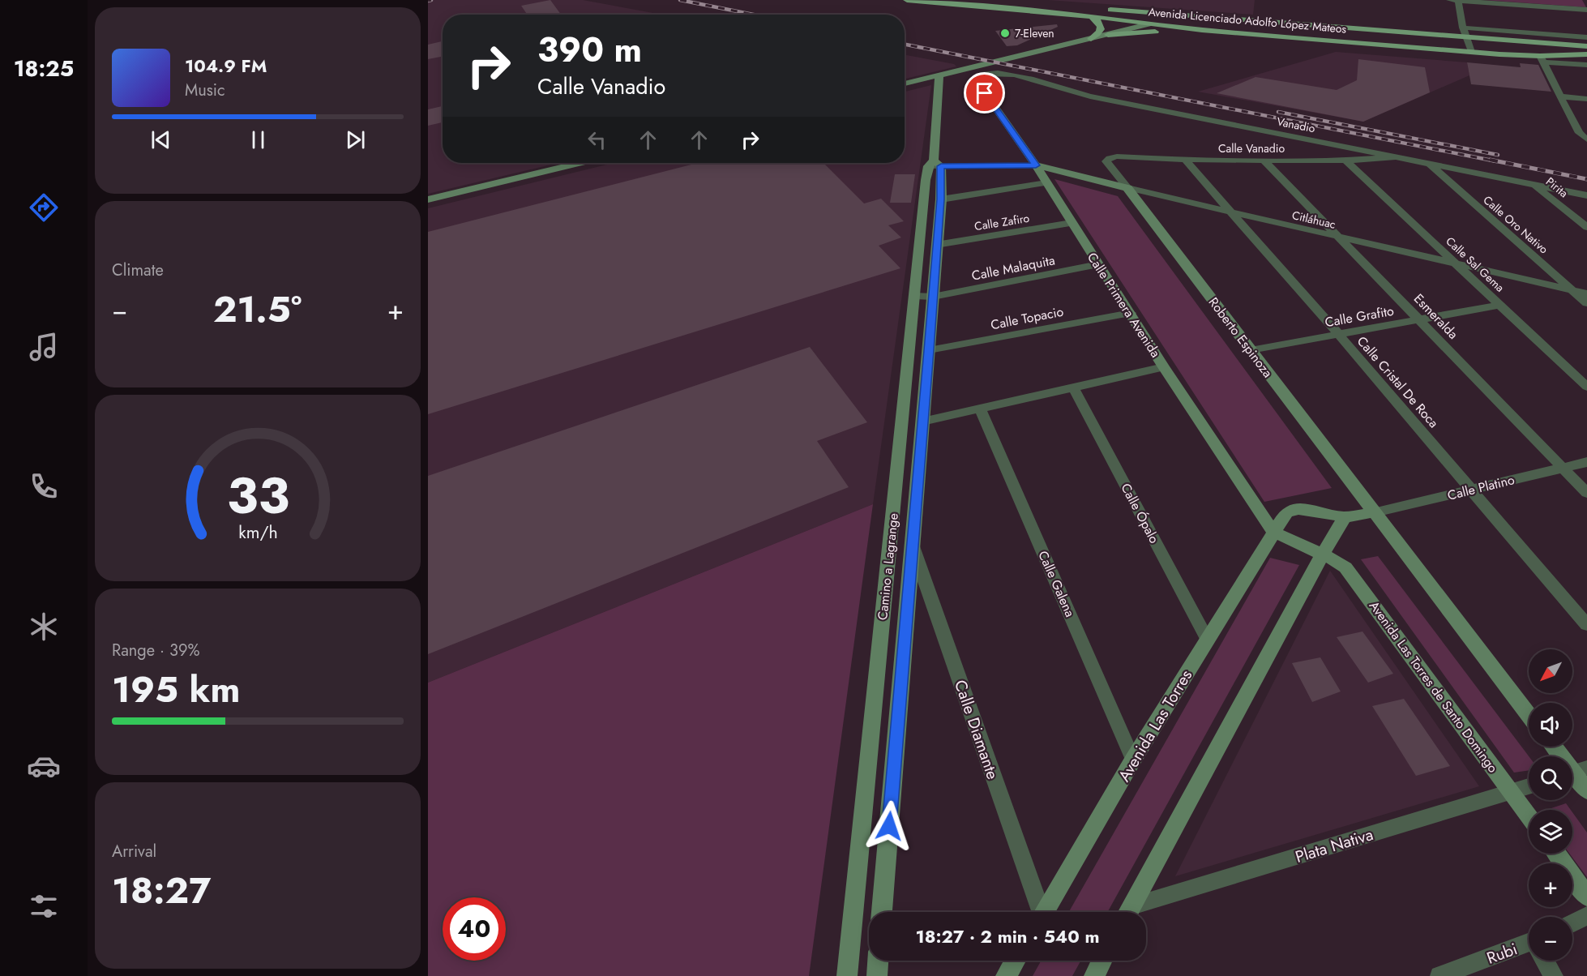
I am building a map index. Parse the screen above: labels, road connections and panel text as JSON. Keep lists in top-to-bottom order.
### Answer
{
  "streets": {
    "main road": ["Avenida Licenciado Adolfo López Mateos"],
    "street": [
      "Vanadio",
      "Calle Vanadio",
      "Pirita",
      "Citláhuac",
      "Calle Zafiro",
      "Calle Oro Nativo",
      "Calle Sal Gema",
      "Calle Malaquita",
      "Calle Primera Avenida",
      "Calle Grafito",
      "Esmeralda",
      "Calle Topacio",
      "Roberto Espinoza",
      "Calle Cristal De Roca",
      "Calle Platino",
      "Calle Ópalo",
      "Camino a Lagrange",
      "Calle Galena",
      "Avenida Las Torres de Santo Domingo",
      "Avenida Las Torres",
      "Calle Diamante",
      "Plata Nativa",
      "Rubi"
    ]
  },
  "crossings": [
    ["Vanadio", "Calle Vanadio"],
    ["Vanadio", "Pirita"],
    ["Vanadio", "Calle Oro Nativo"],
    ["Vanadio", "Calle Primera Avenida"],
    ["Calle Vanadio", "Calle Sal Gema"],
    ["Calle Vanadio", "Esmeralda"],
    ["Calle Vanadio", "Roberto Espinoza"],
    ["Calle Vanadio", "Calle Cristal De Roca"],
    ["Citláhuac", "Calle Oro Nativo"],
    ["Citláhuac", "Calle Sal Gema"],
    ["Citláhuac", "Calle Primera Avenida"],
    ["Citláhuac", "Esmeralda"],
    ["Citláhuac", "Roberto Espinoza"],
    ["Citláhuac", "Calle Cristal De Roca"],
    ["Calle Zafiro", "Calle Primera Avenida"],
    ["Calle Zafiro", "Camino a Lagrange"],
    ["Calle Sal Gema", "Calle Grafito"],
    ["Calle Malaquita", "Calle Primera Avenida"],
    ["Calle Malaquita", "Camino a Lagrange"],
    ["Calle Primera Avenida", "Calle Topacio"],
    ["Calle Primera Avenida", "Avenida Las Torres"],
    ["Calle Grafito", "Esmeralda"],
    ["Calle Grafito", "Roberto Espinoza"],
    ["Calle Grafito", "Calle Cristal De Roca"],
    ["Esmeralda", "Calle Platino"],
    ["Calle Topacio", "Camino a Lagrange"],
    ["Roberto Espinoza", "Calle Platino"],
    ["Roberto Espinoza", "Avenida Las Torres"],
    ["Calle Cristal De Roca", "Calle Platino"],
    ["Calle Platino", "Avenida Las Torres"],
    ["Calle Ópalo", "Avenida Las Torres"],
    ["Camino a Lagrange", "Calle Diamante"],
    ["Calle Galena", "Avenida Las Torres"],
    ["Avenida Las Torres de Santo Domingo", "Plata Nativa"]
  ],
  "places": ["7-Eleven"],
  "north": "bottom left",
  "page": {
    "tabs": "18:25",
    "turn": ["390 m", "Calle Vanadio"],
    "song": ["104.9 FM", "Music"],
    "tile": [
      "Climate",
      ["Range · 39%", "195 km"],
      ["Arrival", "18:27"]
    ],
    "heat": ["−", "21.5°", "+"],
    "map_buttons": ["+", "−"],
    "limit": "40",
    "trip": "18:27 · 2 min · 540 m",
    "gauge": ["33", "km/h"]
  }
}
